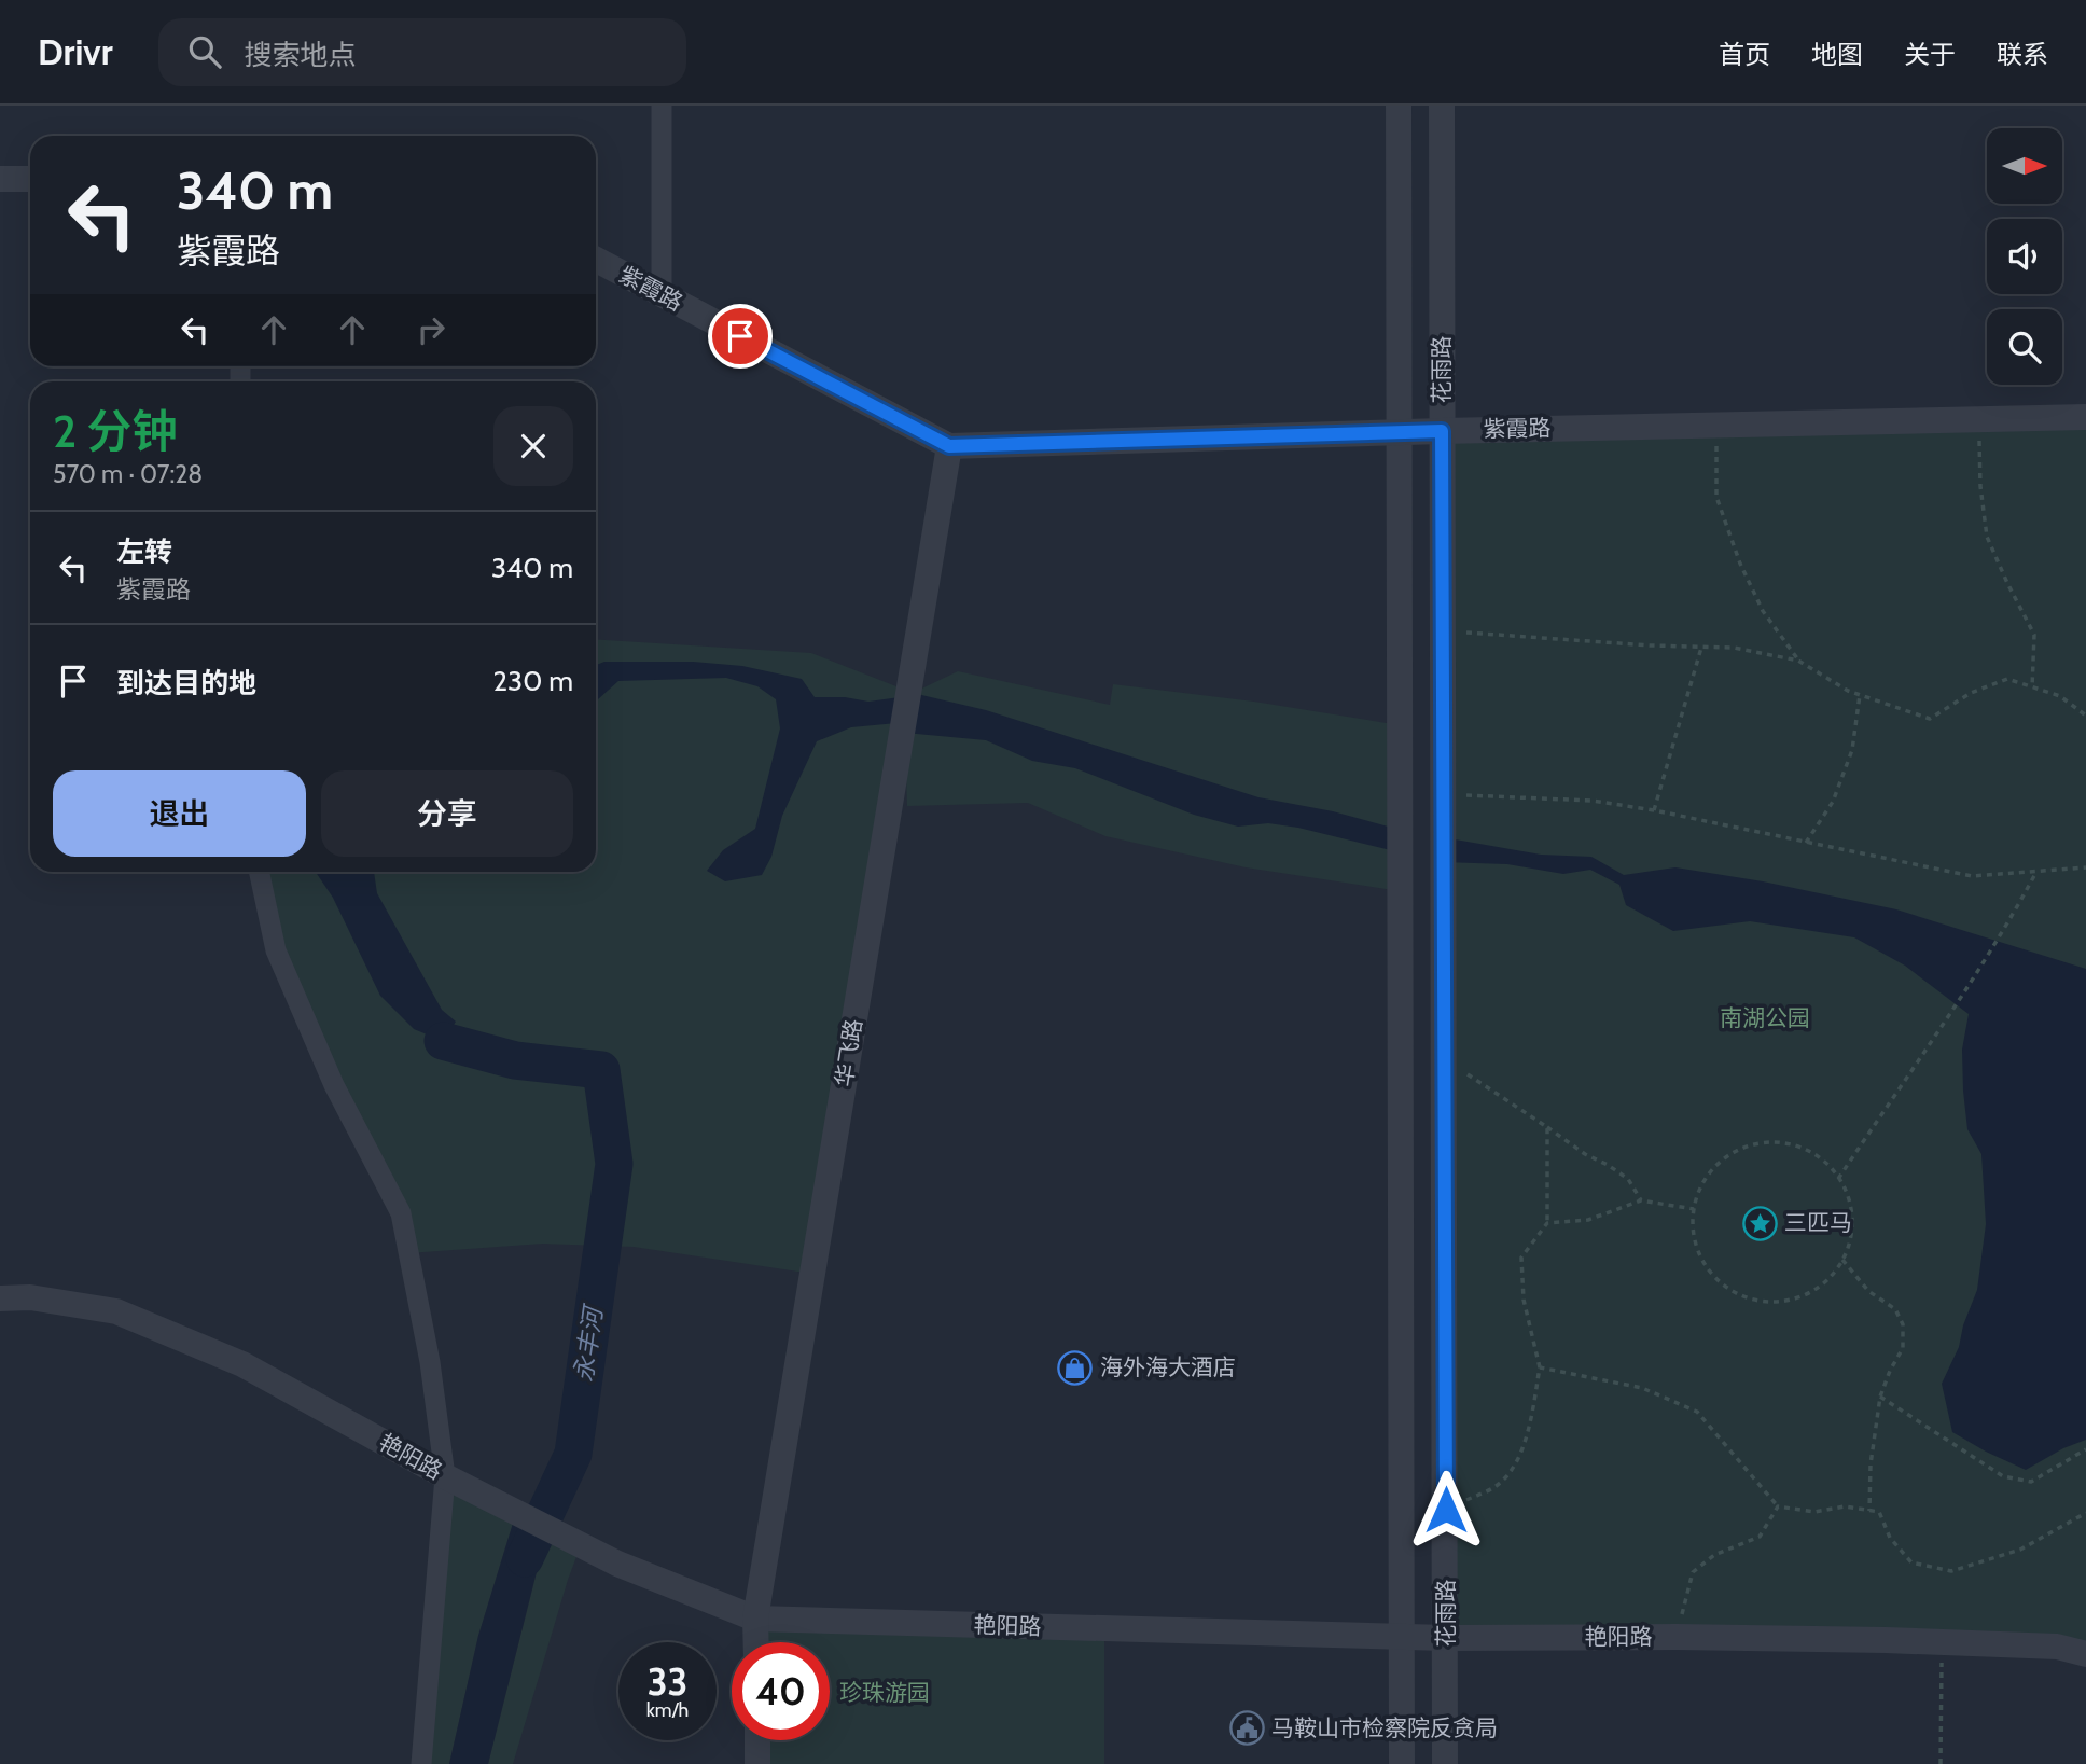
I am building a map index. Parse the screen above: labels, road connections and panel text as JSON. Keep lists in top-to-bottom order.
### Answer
{
  "streets": {
    "street": [
      "紫霞路",
      "花雨路",
      "华飞路",
      "艳阳路"
    ]
  },
  "crossings": [
    ["紫霞路", "花雨路"],
    ["紫霞路", "华飞路"],
    ["花雨路", "艳阳路"],
    ["华飞路", "艳阳路"]
  ],
  "water": ["永丰河"],
  "parks": ["南湖公园", "珍珠游园"],
  "places": {
    "place": ["三匹马"],
    "shop": ["海外海大酒店"],
    "public building": ["马鞍山市检察院反贪局"]
  },
  "north": "right",
  "page": {
    "header": "Drivr",
    "search": "搜索地点",
    "nav": [
      "首页",
      "地图",
      "关于",
      "联系"
    ],
    "turn": ["340 m", "紫霞路"],
    "heading": ["2 分钟", "570 m · 07:28"],
    "list": [
      {
        "name": "左转",
        "note": "紫霞路",
        "value": "340 m"
      },
      {
        "name": "到达目的地",
        "value": "230 m"
      }
    ],
    "buttons": ["退出", "分享"],
    "speed": "33 km/h",
    "limit": "40"
  }
}
